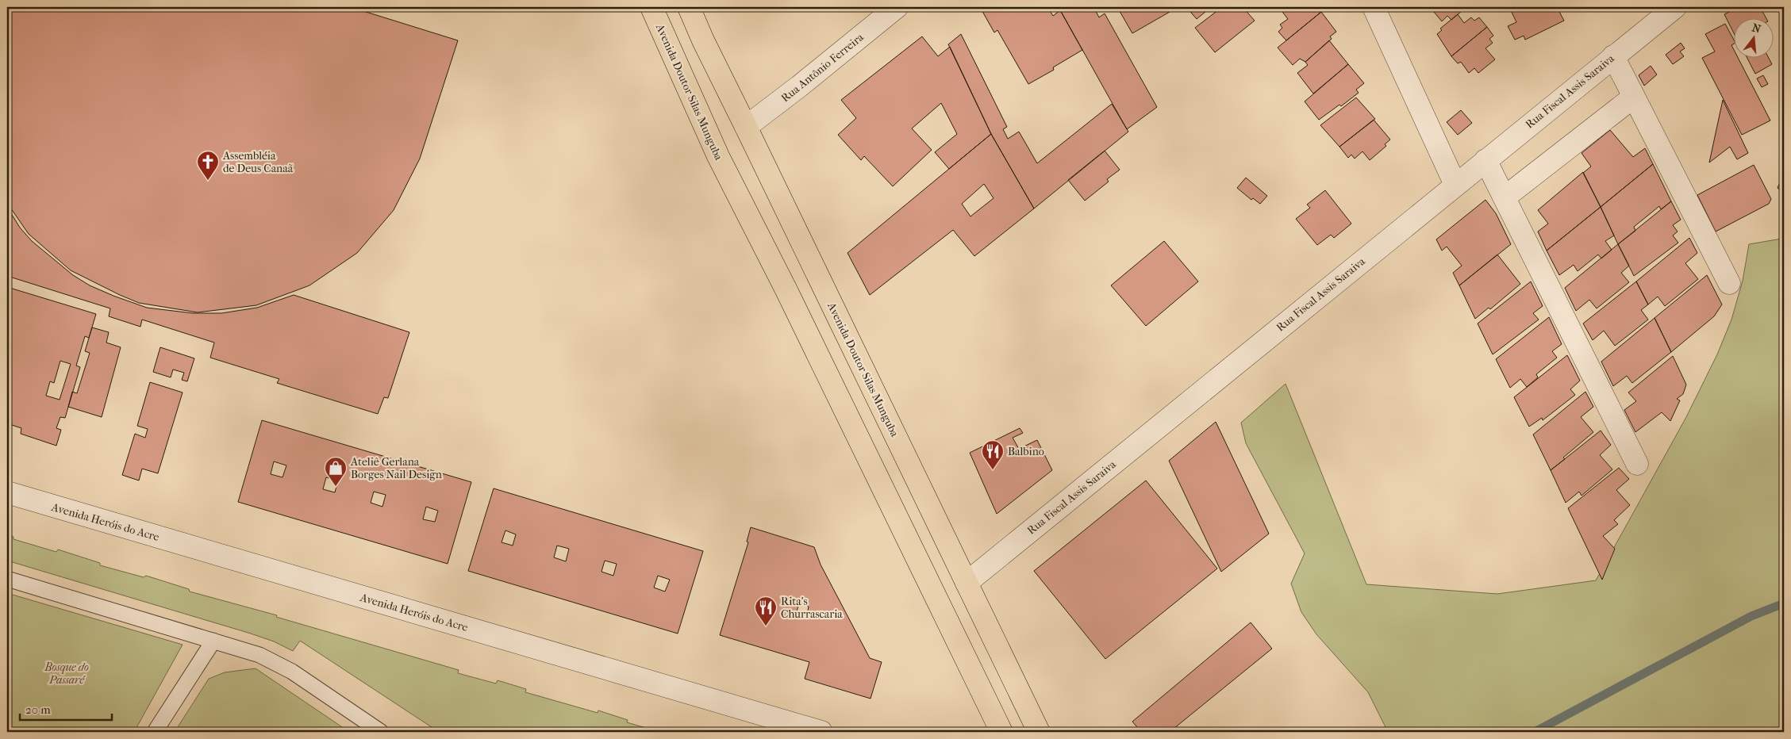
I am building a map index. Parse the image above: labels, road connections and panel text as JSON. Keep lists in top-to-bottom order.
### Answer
{
  "streets": {
    "main road": ["Avenida Doutor Silas Munguba"],
    "street": ["Rua Antônio Ferreira", "Rua Fiscal Assis Saraiva", "Avenida Heróis do Acre"]
  },
  "crossings": [
    ["Rua Antônio Ferreira", "Avenida Doutor Silas Munguba"],
    ["Rua Fiscal Assis Saraiva", "Avenida Doutor Silas Munguba"]
  ],
  "parks": ["Bosque do Passaré"],
  "places": {
    "church": ["Assembléia de Deus Canaã"],
    "restaurant": ["Balbino", "Rita's Churrascaria"],
    "shop": ["Ateliê Gerlana Borges Nail Design"]
  },
  "scale_bar": "20 m",
  "north": "top"
}
